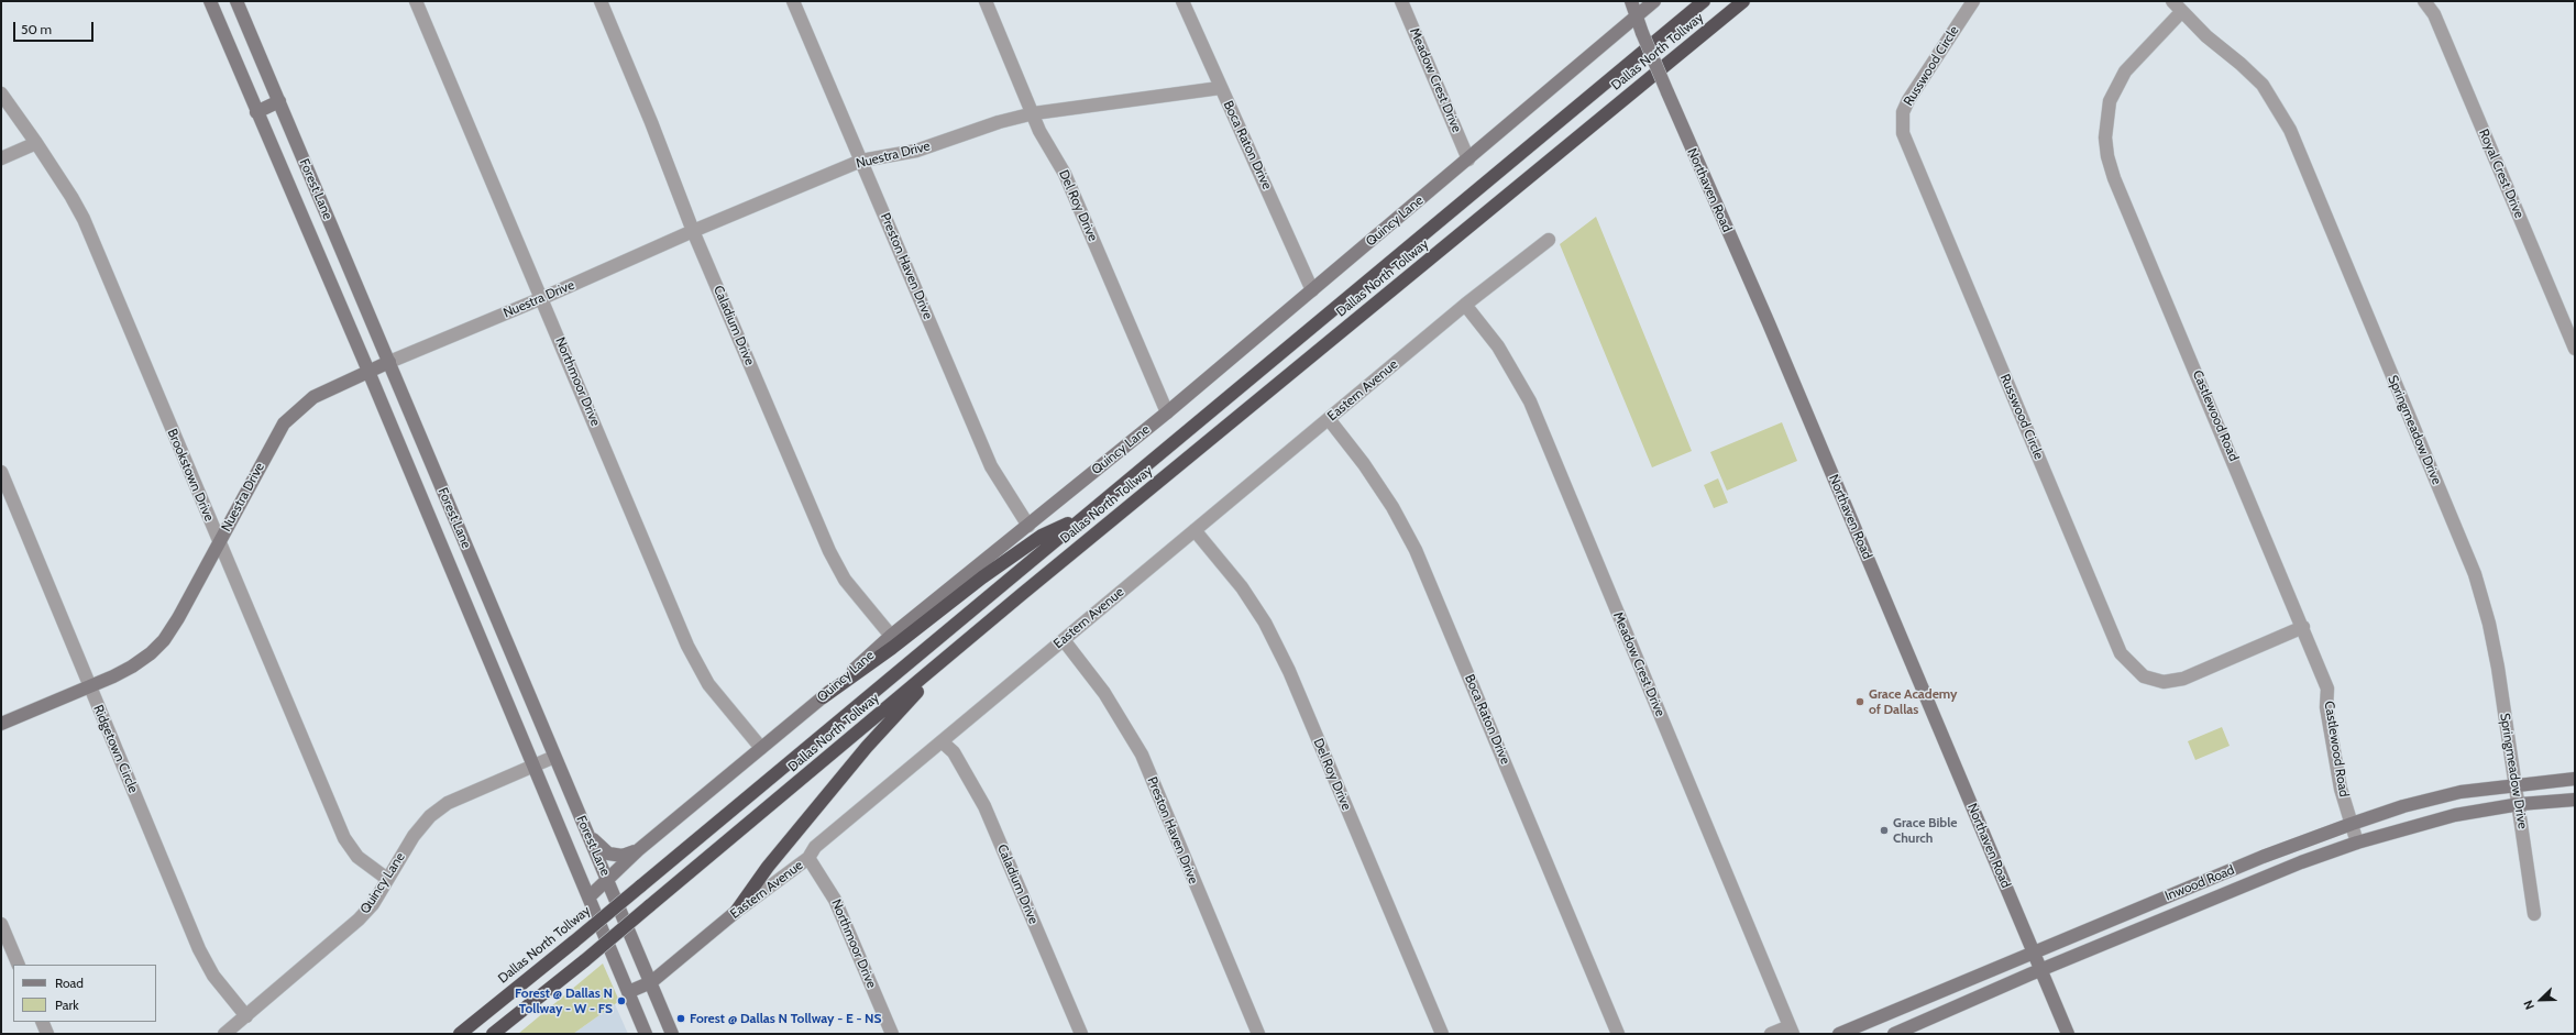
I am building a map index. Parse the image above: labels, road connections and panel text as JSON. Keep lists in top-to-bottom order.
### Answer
{
  "streets": {
    "highway": ["Dallas North Tollway"],
    "main road": [
      "Nuestra Drive",
      "Forest Lane",
      "Northaven Road",
      "Quincy Lane",
      "Eastern Avenue",
      "Inwood Road"
    ],
    "street": [
      "Russwood Circle",
      "Meadow Crest Drive",
      "Boca Raton Drive",
      "Royal Crest Drive",
      "Del Roy Drive",
      "Preston Haven Drive",
      "Caladium Drive",
      "Northmoor Drive",
      "Castlewood Road",
      "Springmeadow Drive",
      "Brookstown Drive",
      "Ridgetown Circle"
    ]
  },
  "crossings": [
    ["Russwood Circle", "Castlewood Road"],
    ["Meadow Crest Drive", "Quincy Lane"],
    ["Meadow Crest Drive", "Eastern Avenue"],
    ["Boca Raton Drive", "Nuestra Drive"],
    ["Boca Raton Drive", "Quincy Lane"],
    ["Boca Raton Drive", "Eastern Avenue"],
    ["Nuestra Drive", "Forest Lane"],
    ["Nuestra Drive", "Del Roy Drive"],
    ["Nuestra Drive", "Preston Haven Drive"],
    ["Nuestra Drive", "Caladium Drive"],
    ["Nuestra Drive", "Northmoor Drive"],
    ["Nuestra Drive", "Brookstown Drive"],
    ["Nuestra Drive", "Ridgetown Circle"],
    ["Forest Lane", "Quincy Lane"],
    ["Forest Lane", "Eastern Avenue"],
    ["Northaven Road", "Quincy Lane"],
    ["Northaven Road", "Inwood Road"],
    ["Del Roy Drive", "Quincy Lane"],
    ["Del Roy Drive", "Eastern Avenue"],
    ["Quincy Lane", "Preston Haven Drive"],
    ["Quincy Lane", "Caladium Drive"],
    ["Quincy Lane", "Northmoor Drive"],
    ["Quincy Lane", "Brookstown Drive"],
    ["Quincy Lane", "Ridgetown Circle"],
    ["Preston Haven Drive", "Eastern Avenue"],
    ["Caladium Drive", "Eastern Avenue"],
    ["Northmoor Drive", "Eastern Avenue"],
    ["Castlewood Road", "Springmeadow Drive"],
    ["Castlewood Road", "Inwood Road"],
    ["Springmeadow Drive", "Inwood Road"]
  ],
  "places": [
    "Grace Academy of Dallas",
    "Grace Bible Church",
    "Forest @ Dallas N Tollway - W - FS",
    "Forest @ Dallas N Tollway - E - NS"
  ],
  "legend": ["Road", "Park"],
  "scale_bar": "50 m",
  "north": "bottom left"
}
